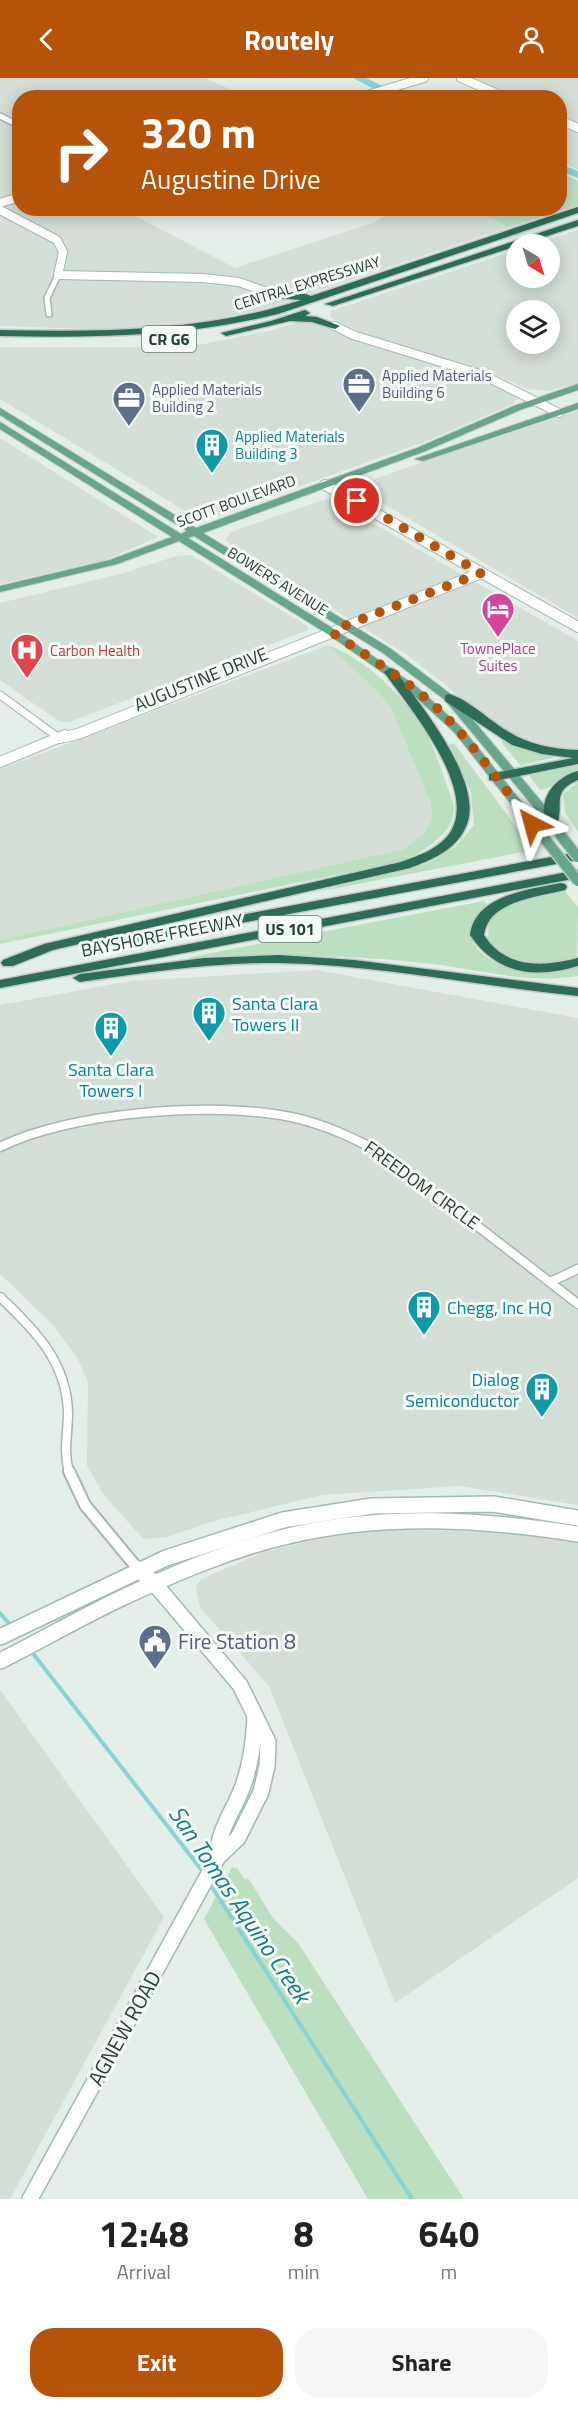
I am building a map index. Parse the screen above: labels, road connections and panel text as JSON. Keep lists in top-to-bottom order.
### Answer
{
  "streets": {
    "highway": [
      "CENTRAL EXPRESSWAY",
      "CR G6",
      "US 101",
      "BAYSHORE FREEWAY"
    ],
    "main road": ["SCOTT BOULEVARD", "BOWERS AVENUE"],
    "street": ["AUGUSTINE DRIVE", "FREEDOM CIRCLE", "AGNEW ROAD"]
  },
  "crossings": [
    ["SCOTT BOULEVARD", "BOWERS AVENUE"],
    ["BOWERS AVENUE", "AUGUSTINE DRIVE"],
    ["BOWERS AVENUE", "BAYSHORE FREEWAY"]
  ],
  "water": ["San Tomas Aquino Creek"],
  "places": {
    "office": ["Applied Materials Building 6", "Applied Materials Building 2"],
    "building": [
      "Applied Materials Building 3",
      "Santa Clara Towers II",
      "Santa Clara Towers I",
      "Chegg, Inc HQ",
      "Dialog Semiconductor"
    ],
    "hotel": ["TownePlace Suites"],
    "hospital": ["Carbon Health"],
    "public building": ["Fire Station 8"]
  },
  "north": "bottom right",
  "page": {
    "header": "Routely",
    "turn": ["320 m", "Augustine Drive"],
    "eta": [
      "12:48",
      "Arrival",
      "8",
      "min",
      "640",
      "m"
    ],
    "buttons": ["Exit", "Share"]
  }
}
